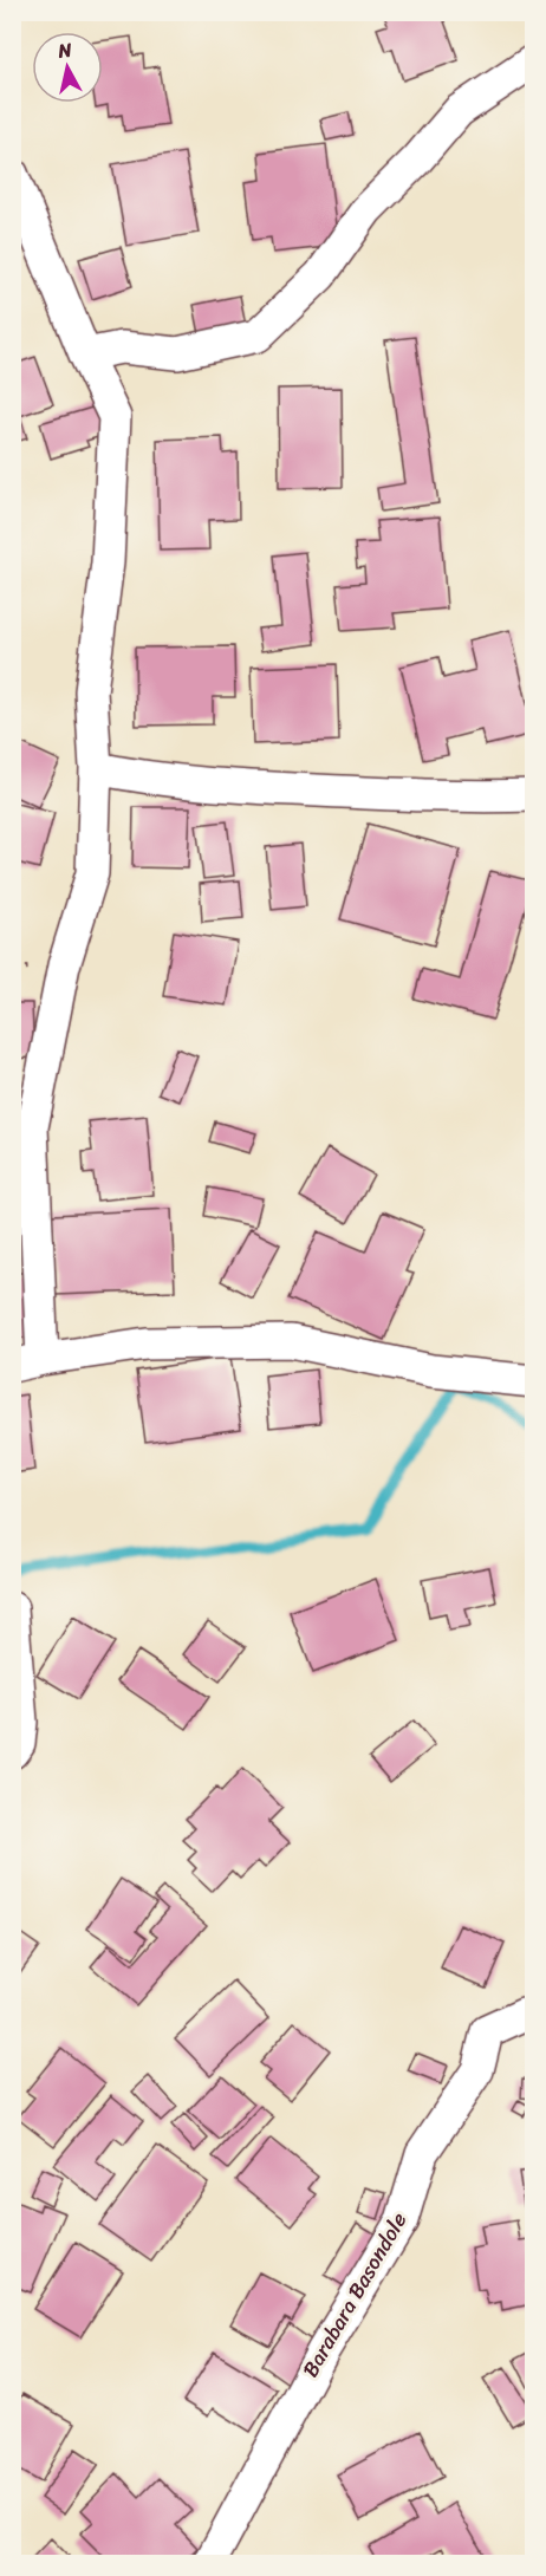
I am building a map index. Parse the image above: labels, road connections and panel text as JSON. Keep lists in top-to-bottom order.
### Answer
{
  "streets": {
    "street": ["Barabara Basondole"]
  },
  "north": "top"
}
